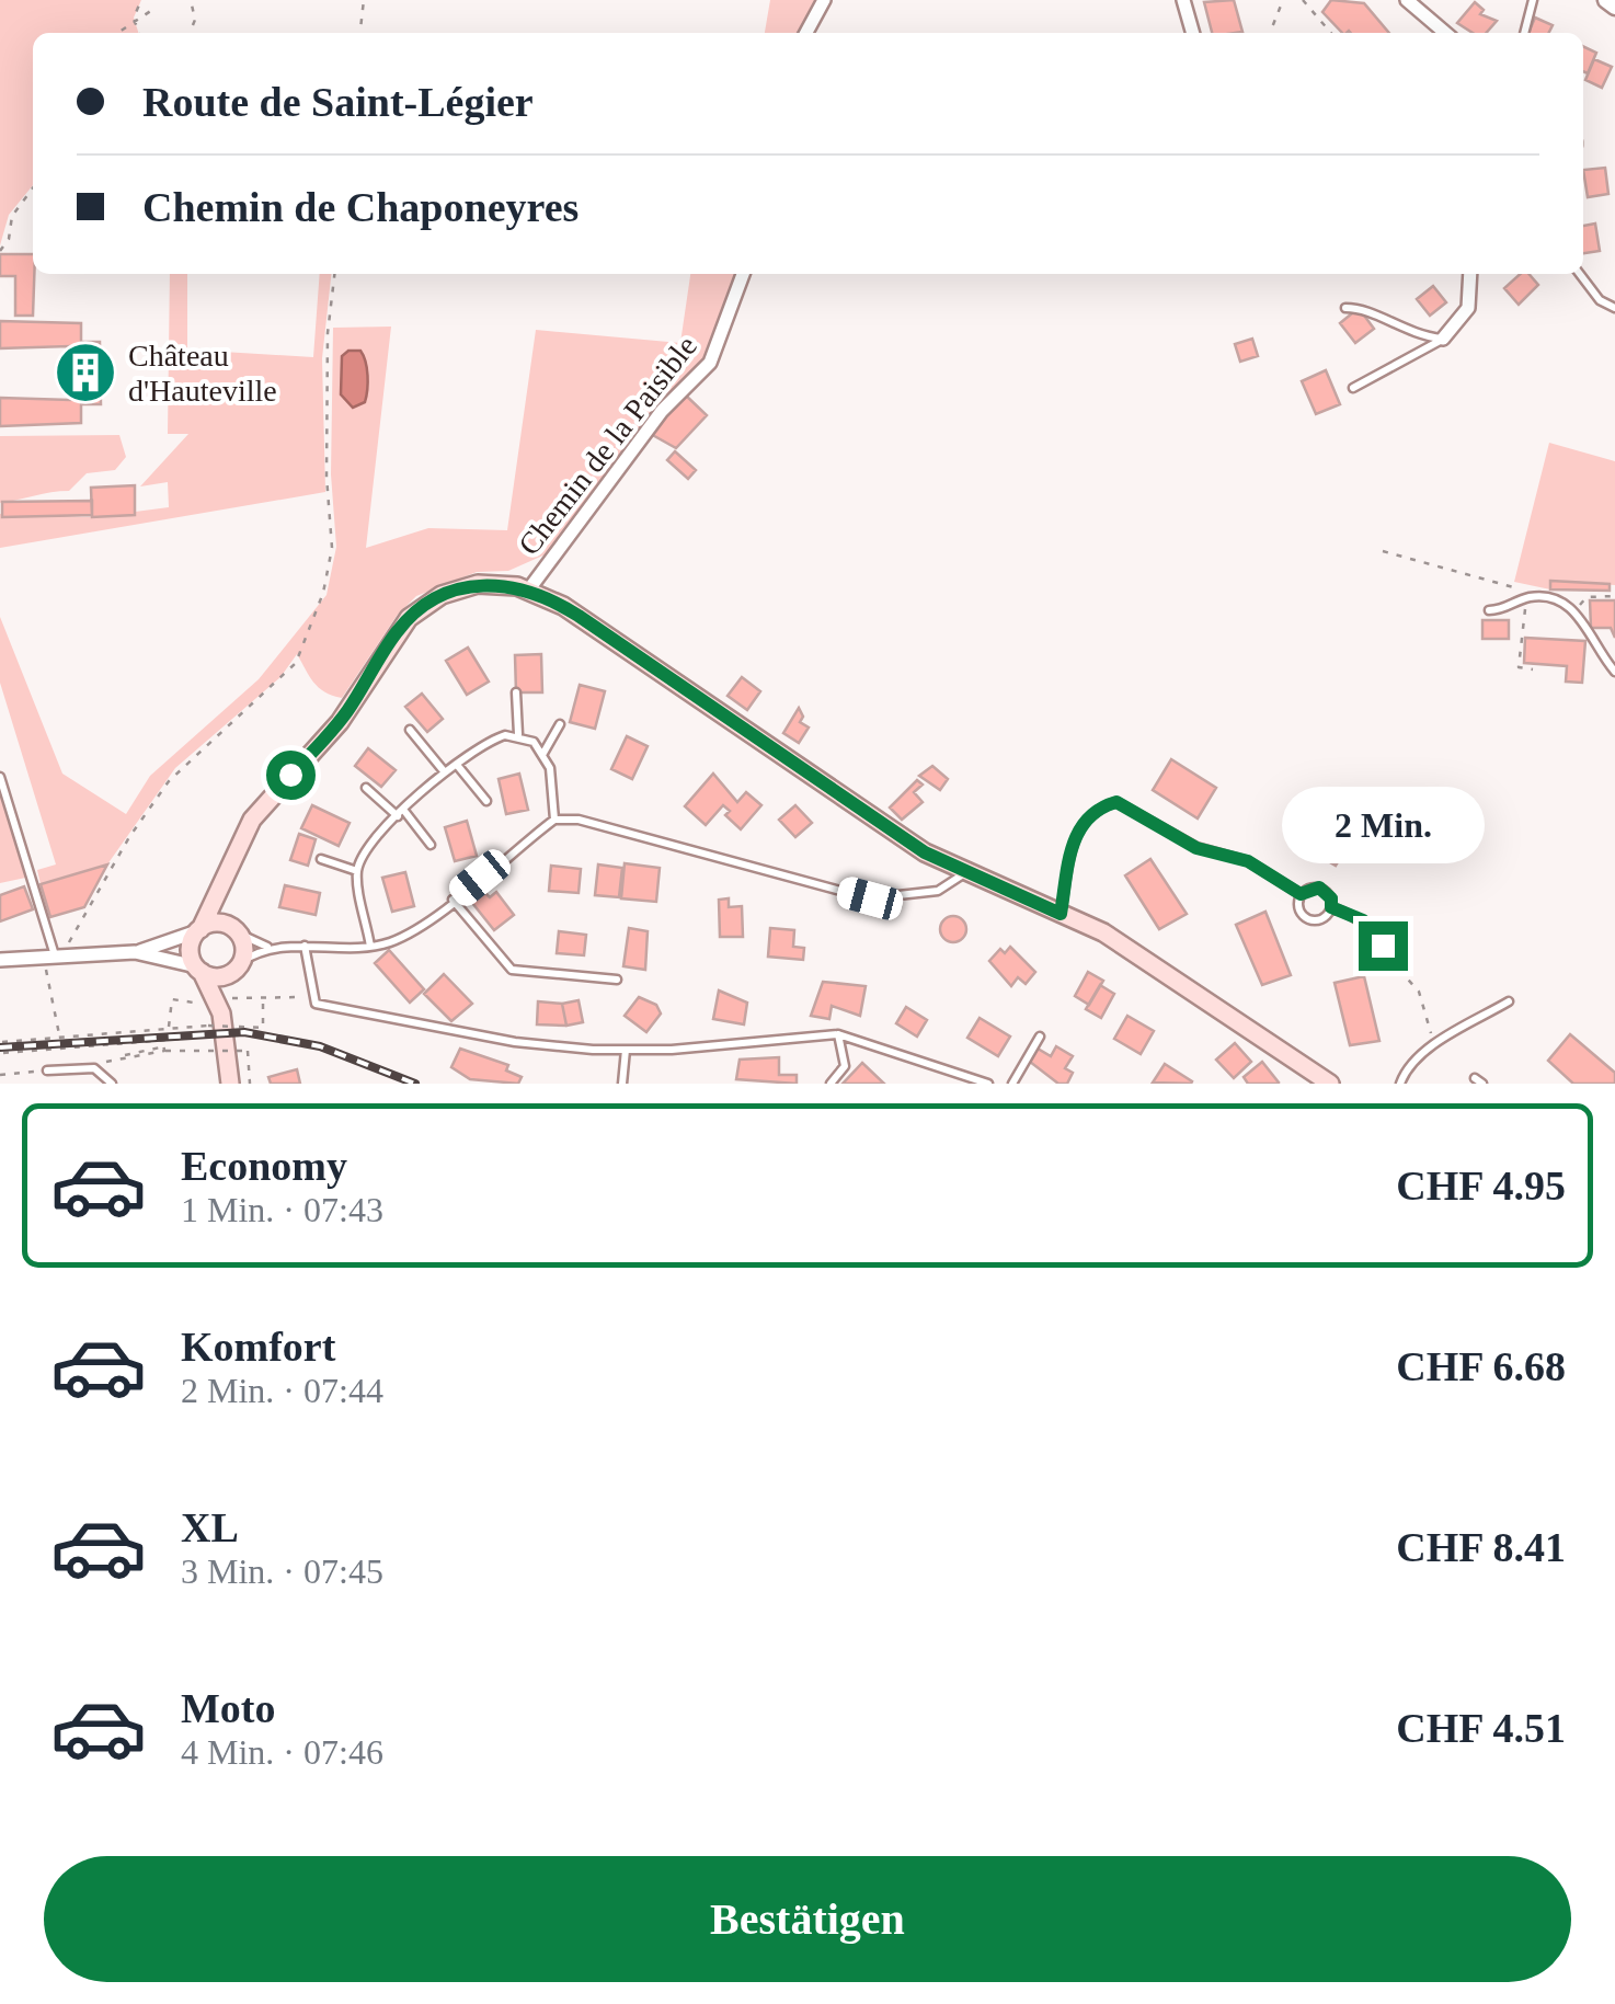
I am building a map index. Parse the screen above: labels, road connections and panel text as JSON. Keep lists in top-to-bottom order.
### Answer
{
  "streets": {
    "street": ["Chemin de la Paisible"]
  },
  "places": {
    "building": ["Château d'Hauteville"]
  },
  "page": {
    "banner": ["Route de Saint-Légier", "Chemin de Chaponeyres"],
    "bubble": "2 Min.",
    "list": [
      {
        "name": "Economy",
        "note": "1 Min. · 07:43",
        "value": "CHF 4.95"
      },
      {
        "name": "Komfort",
        "note": "2 Min. · 07:44",
        "value": "CHF 6.68"
      },
      {
        "name": "XL",
        "note": "3 Min. · 07:45",
        "value": "CHF 8.41"
      },
      {
        "name": "Moto",
        "note": "4 Min. · 07:46",
        "value": "CHF 4.51"
      }
    ],
    "buttons": "Bestätigen"
  }
}
